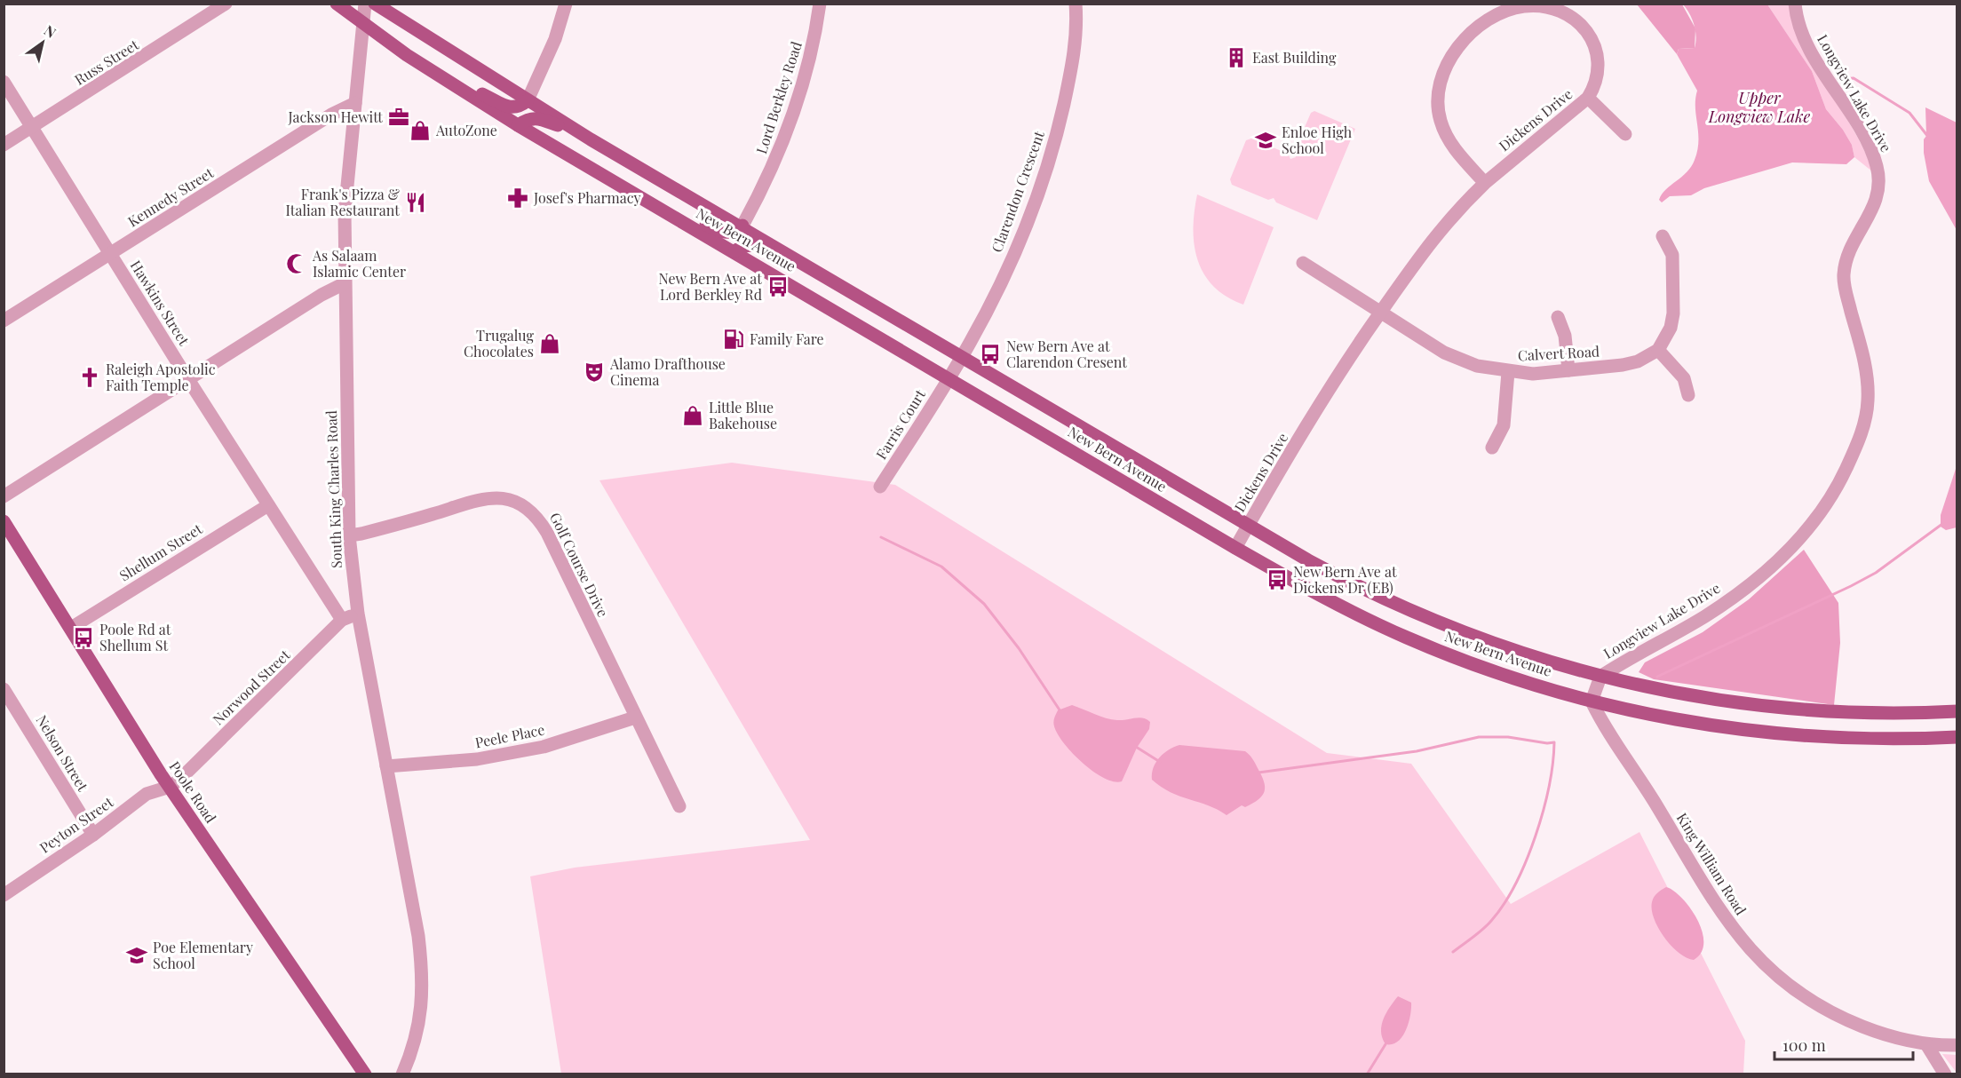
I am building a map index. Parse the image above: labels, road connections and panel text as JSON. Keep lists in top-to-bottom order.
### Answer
{
  "streets": {
    "main road": ["New Bern Avenue", "Poole Road"],
    "street": [
      "Russ Street",
      "Longview Lake Drive",
      "Lord Berkley Road",
      "Dickens Drive",
      "Clarendon Crescent",
      "Kennedy Street",
      "Hawkins Street",
      "Calvert Road",
      "Farris Court",
      "South King Charles Road",
      "Shellum Street",
      "Golf Course Drive",
      "Norwood Street",
      "Peele Place",
      "Nelson Street",
      "Peyton Street",
      "King William Road"
    ]
  },
  "crossings": [
    ["Russ Street", "Hawkins Street"],
    ["Longview Lake Drive", "New Bern Avenue"],
    ["Longview Lake Drive", "King William Road"],
    ["Lord Berkley Road", "New Bern Avenue"],
    ["Dickens Drive", "New Bern Avenue"],
    ["Dickens Drive", "Calvert Road"],
    ["Clarendon Crescent", "New Bern Avenue"],
    ["Clarendon Crescent", "Farris Court"],
    ["Kennedy Street", "Hawkins Street"],
    ["Kennedy Street", "South King Charles Road"],
    ["New Bern Avenue", "Farris Court"],
    ["New Bern Avenue", "South King Charles Road"],
    ["New Bern Avenue", "King William Road"],
    ["Hawkins Street", "Shellum Street"],
    ["Hawkins Street", "Norwood Street"],
    ["South King Charles Road", "Golf Course Drive"],
    ["South King Charles Road", "Norwood Street"],
    ["South King Charles Road", "Peele Place"],
    ["Shellum Street", "Poole Road"],
    ["Golf Course Drive", "Peele Place"],
    ["Norwood Street", "Poole Road"],
    ["Norwood Street", "Peyton Street"],
    ["Nelson Street", "Peyton Street"],
    ["Poole Road", "Peyton Street"]
  ],
  "water": ["Upper Longview Lake"],
  "places": {
    "building": ["East Building"],
    "office": ["Jackson Hewitt"],
    "shop": ["AutoZone", "Trugalug Chocolates", "Little Blue Bakehouse"],
    "school or university": ["Enloe High School", "Poe Elementary School"],
    "pharmacy": ["Josef's Pharmacy"],
    "restaurant": ["Frank's Pizza & Italian Restaurant"],
    "mosque": ["As Salaam Islamic Center"],
    "bus stop": [
      "New Bern Ave at Lord Berkley Rd",
      "New Bern Ave at Clarendon Cresent",
      "New Bern Ave at Dickens Dr (EB)",
      "Poole Rd at Shellum St"
    ],
    "fuel station": ["Family Fare"],
    "theatre": ["Alamo Drafthouse Cinema"],
    "church": ["Raleigh Apostolic Faith Temple"]
  },
  "scale_bar": "100 m",
  "north": "top right"
}
